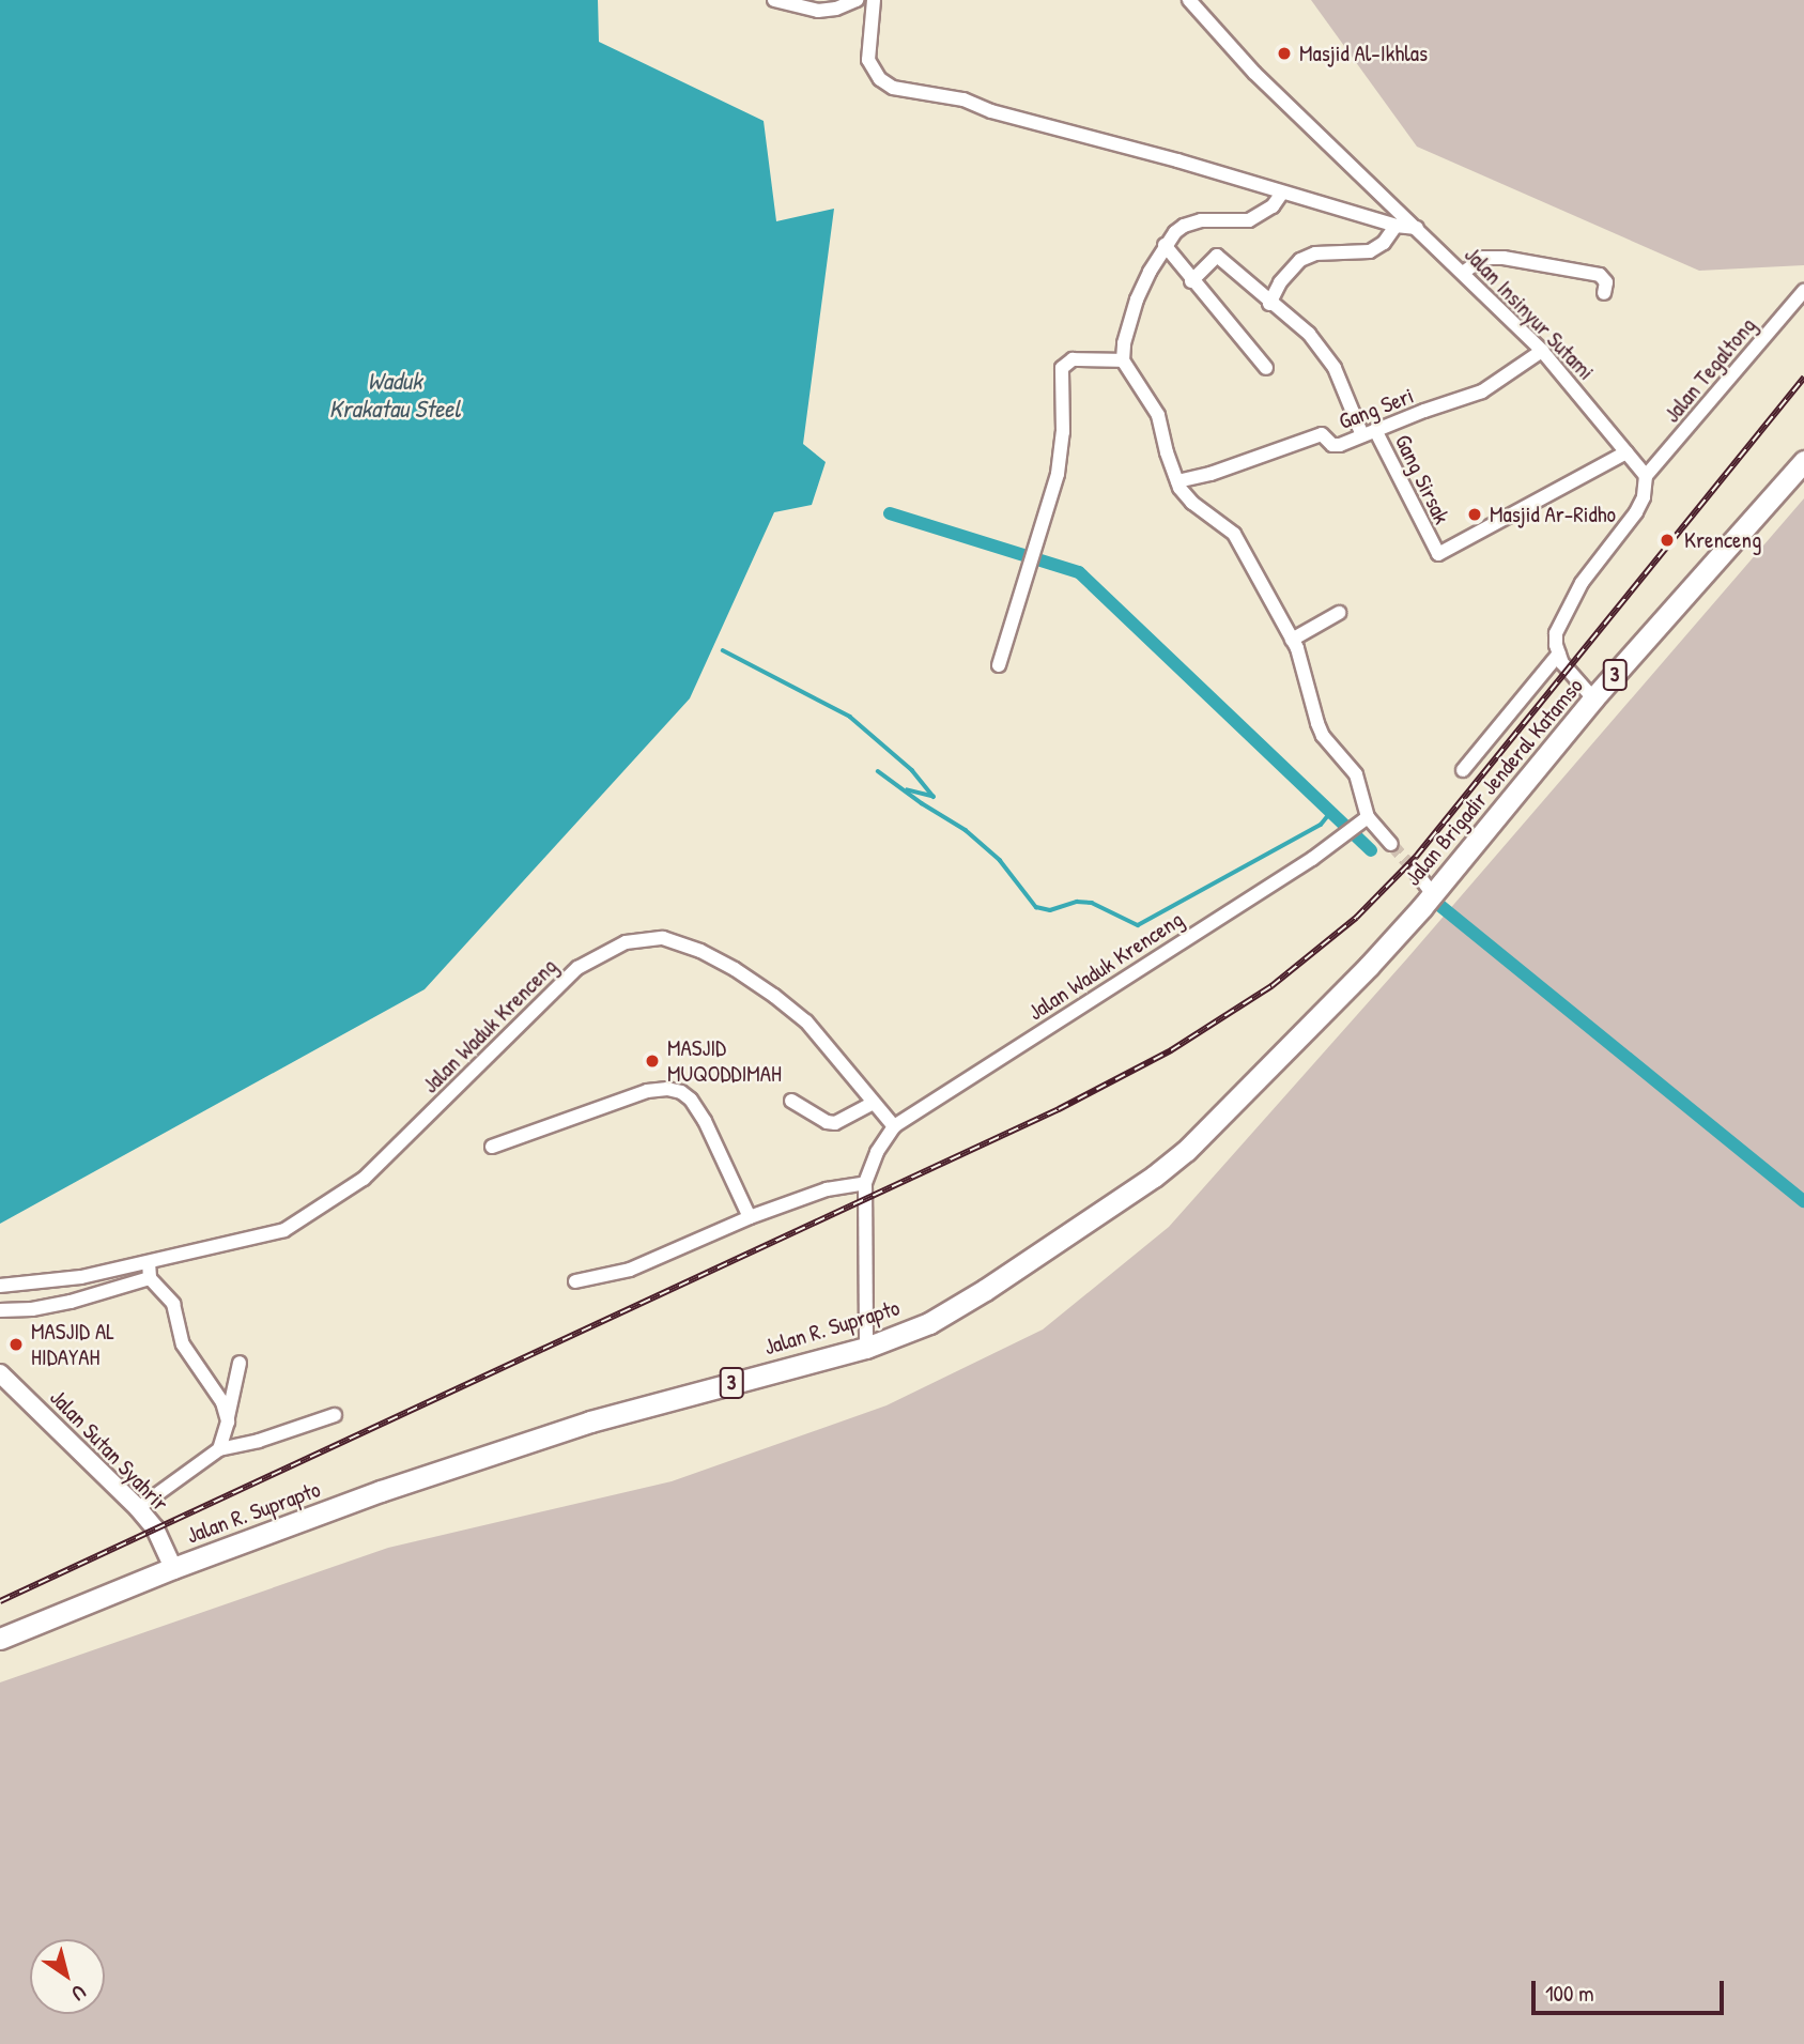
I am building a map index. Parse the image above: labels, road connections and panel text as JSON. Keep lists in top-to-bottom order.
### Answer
{
  "streets": {
    "highway": ["3", "Jalan Brigadir Jenderal Katamso", "Jalan R. Suprapto"],
    "street": [
      "Jalan Insinyur Sutami",
      "Jalan Tegaltong",
      "Gang Seri",
      "Gang Sirsak",
      "Jalan Waduk Krenceng",
      "Jalan Sutan Syahrir"
    ]
  },
  "crossings": [
    ["Jalan Insinyur Sutami", "Jalan Tegaltong"],
    ["Jalan Insinyur Sutami", "Gang Seri"],
    ["Jalan Insinyur Sutami", "Gang Sirsak"],
    ["Gang Seri", "Gang Sirsak"],
    ["Jalan Brigadir Jenderal Katamso", "Jalan R. Suprapto"],
    ["Jalan R. Suprapto", "Jalan Sutan Syahrir"]
  ],
  "water": ["Waduk Krakatau Steel"],
  "places": [
    "Masjid Al-Ikhlas",
    "Masjid Ar-Ridho",
    "Krenceng",
    "MASJID MUQODDIMAH",
    "MASJID AL HIDAYAH"
  ],
  "scale_bar": "100 m",
  "north": "bottom right"
}
